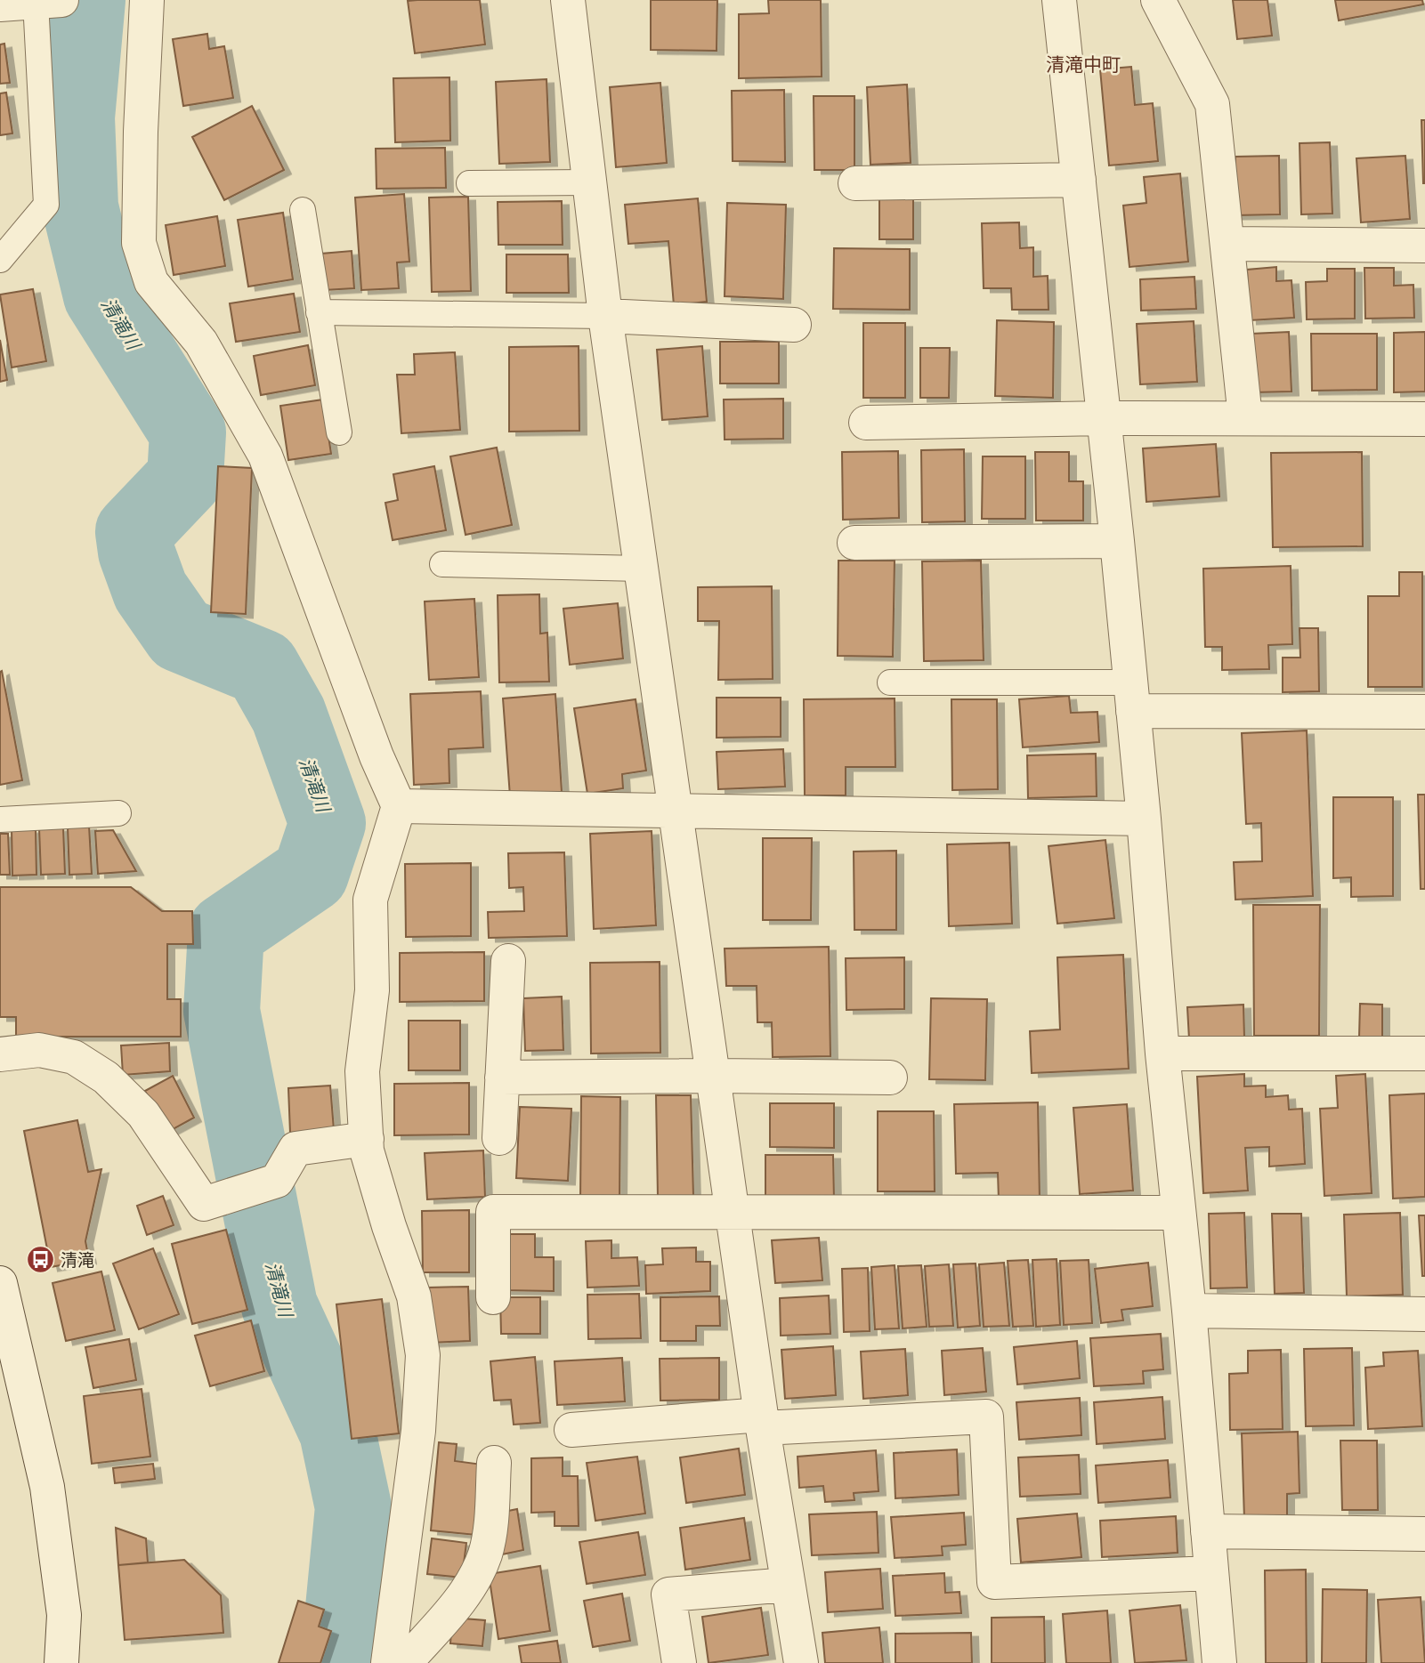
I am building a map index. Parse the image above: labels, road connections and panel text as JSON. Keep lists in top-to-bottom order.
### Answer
{
  "districts": ["清滝中町"],
  "water": ["清滝川"],
  "places": {
    "bus stop": ["清滝"]
  }
}
